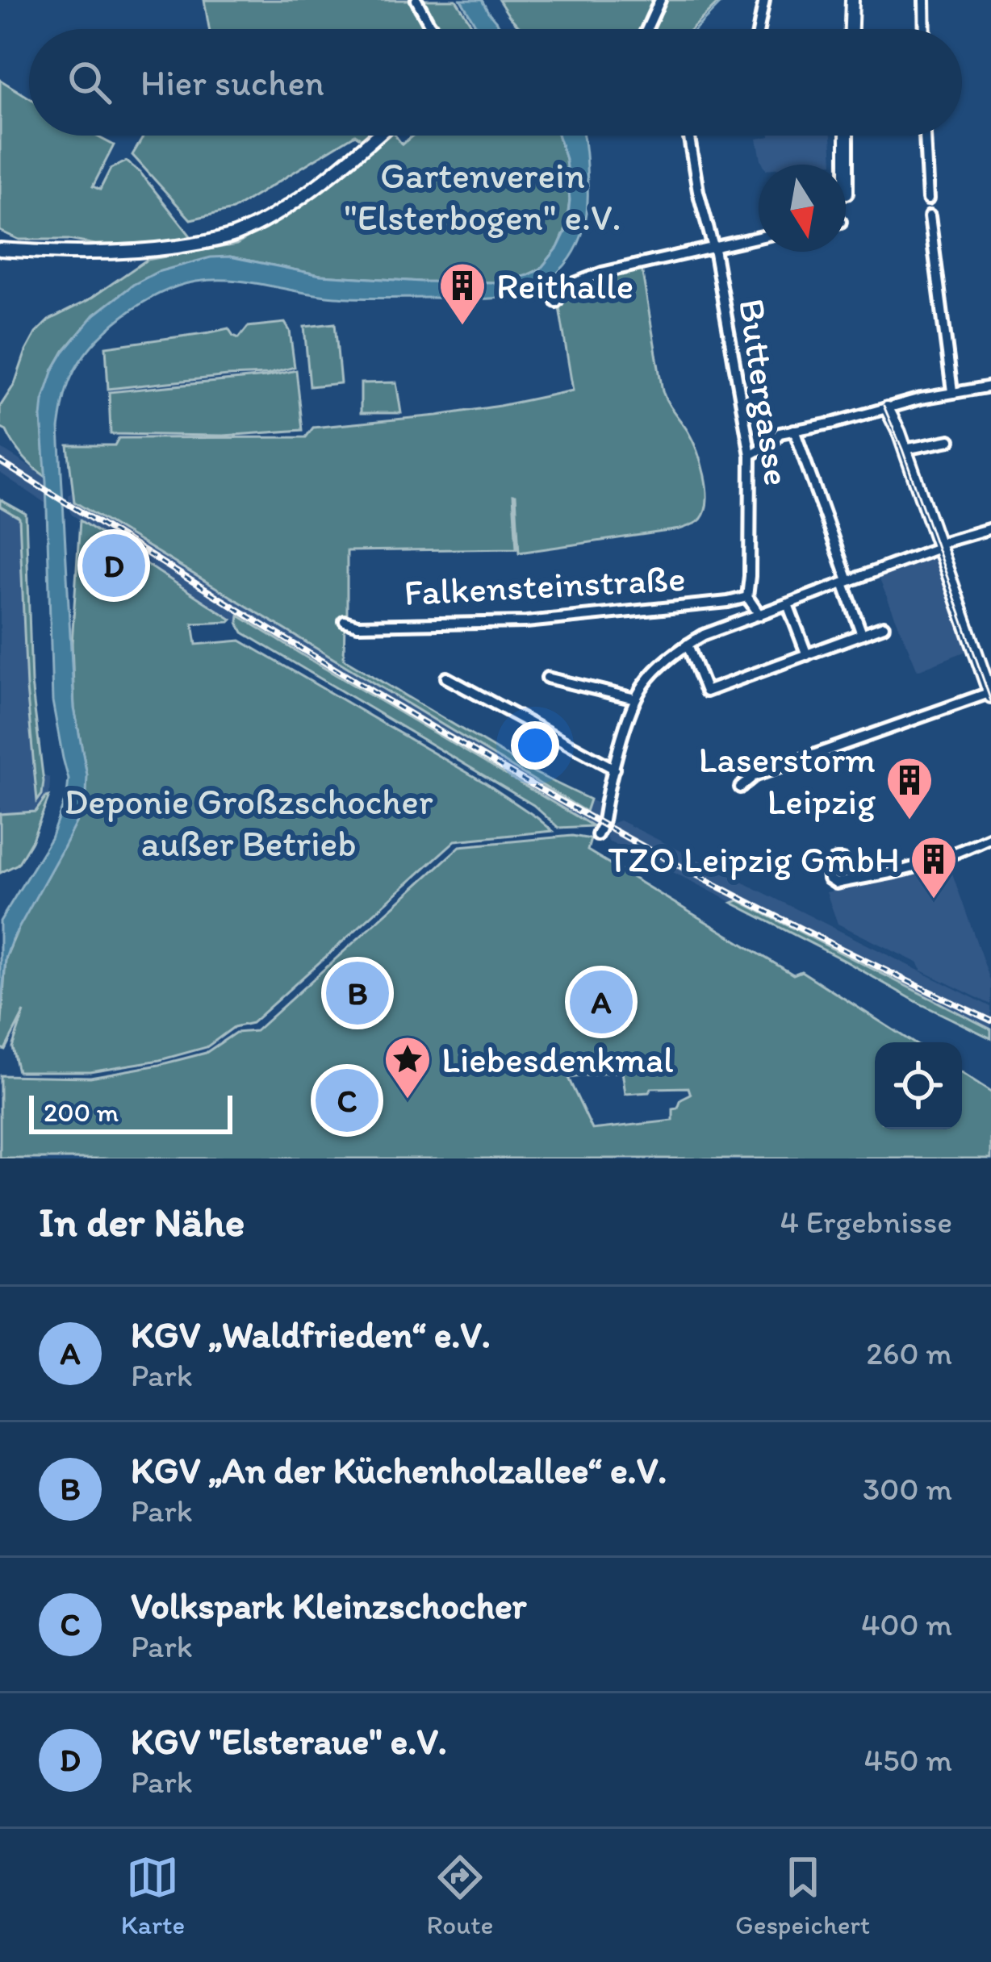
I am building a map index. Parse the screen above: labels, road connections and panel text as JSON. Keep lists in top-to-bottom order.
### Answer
{
  "streets": {
    "street": ["Buttergasse", "Falkensteinstraße"]
  },
  "crossings": [
    ["Buttergasse", "Falkensteinstraße"]
  ],
  "parks": ["Gartenverein \"Elsterbogen\" e.V.", "Deponie Großzschocher außer Betrieb"],
  "places": {
    "building": ["Reithalle", "Laserstorm Leipzig", "TZO Leipzig GmbH"],
    "place": ["Liebesdenkmal"]
  },
  "scale_bar": "200 m",
  "north": "bottom",
  "page": {
    "search": "Hier suchen",
    "pins": [
      "D",
      "B",
      "A",
      "C"
    ],
    "scale": "200 m",
    "heading": ["In der Nähe", "4 Ergebnisse"],
    "list": [
      {
        "mark": "A",
        "name": "KGV „Waldfrieden“ e.V.",
        "note": "Park",
        "value": "260 m"
      },
      {
        "mark": "B",
        "name": "KGV „An der Küchenholzallee“ e.V.",
        "note": "Park",
        "value": "300 m"
      },
      {
        "mark": "C",
        "name": "Volkspark Kleinzschocher",
        "note": "Park",
        "value": "400 m"
      },
      {
        "mark": "D",
        "name": "KGV \"Elsteraue\" e.V.",
        "note": "Park",
        "value": "450 m"
      }
    ],
    "nav": ["Karte", "Route", "Gespeichert"]
  }
}
